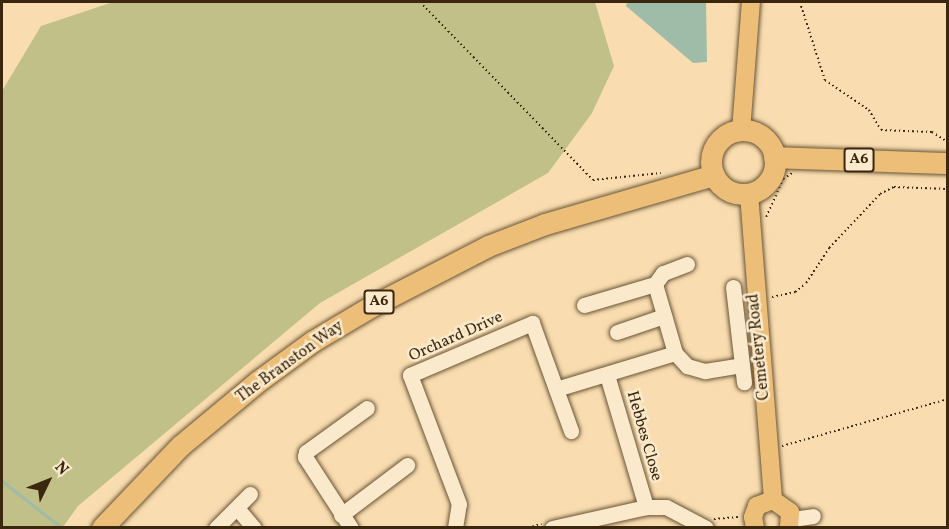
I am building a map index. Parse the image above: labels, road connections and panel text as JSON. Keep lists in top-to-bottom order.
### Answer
{
  "streets": {
    "highway": ["A6", "The Branston Way"],
    "main road": ["Cemetery Road"],
    "street": ["Orchard Drive", "Hebbes Close"]
  },
  "crossings": [
    ["A6", "Cemetery Road"],
    ["A6", "The Branston Way"],
    ["Cemetery Road", "The Branston Way"]
  ],
  "north": "top right"
}
